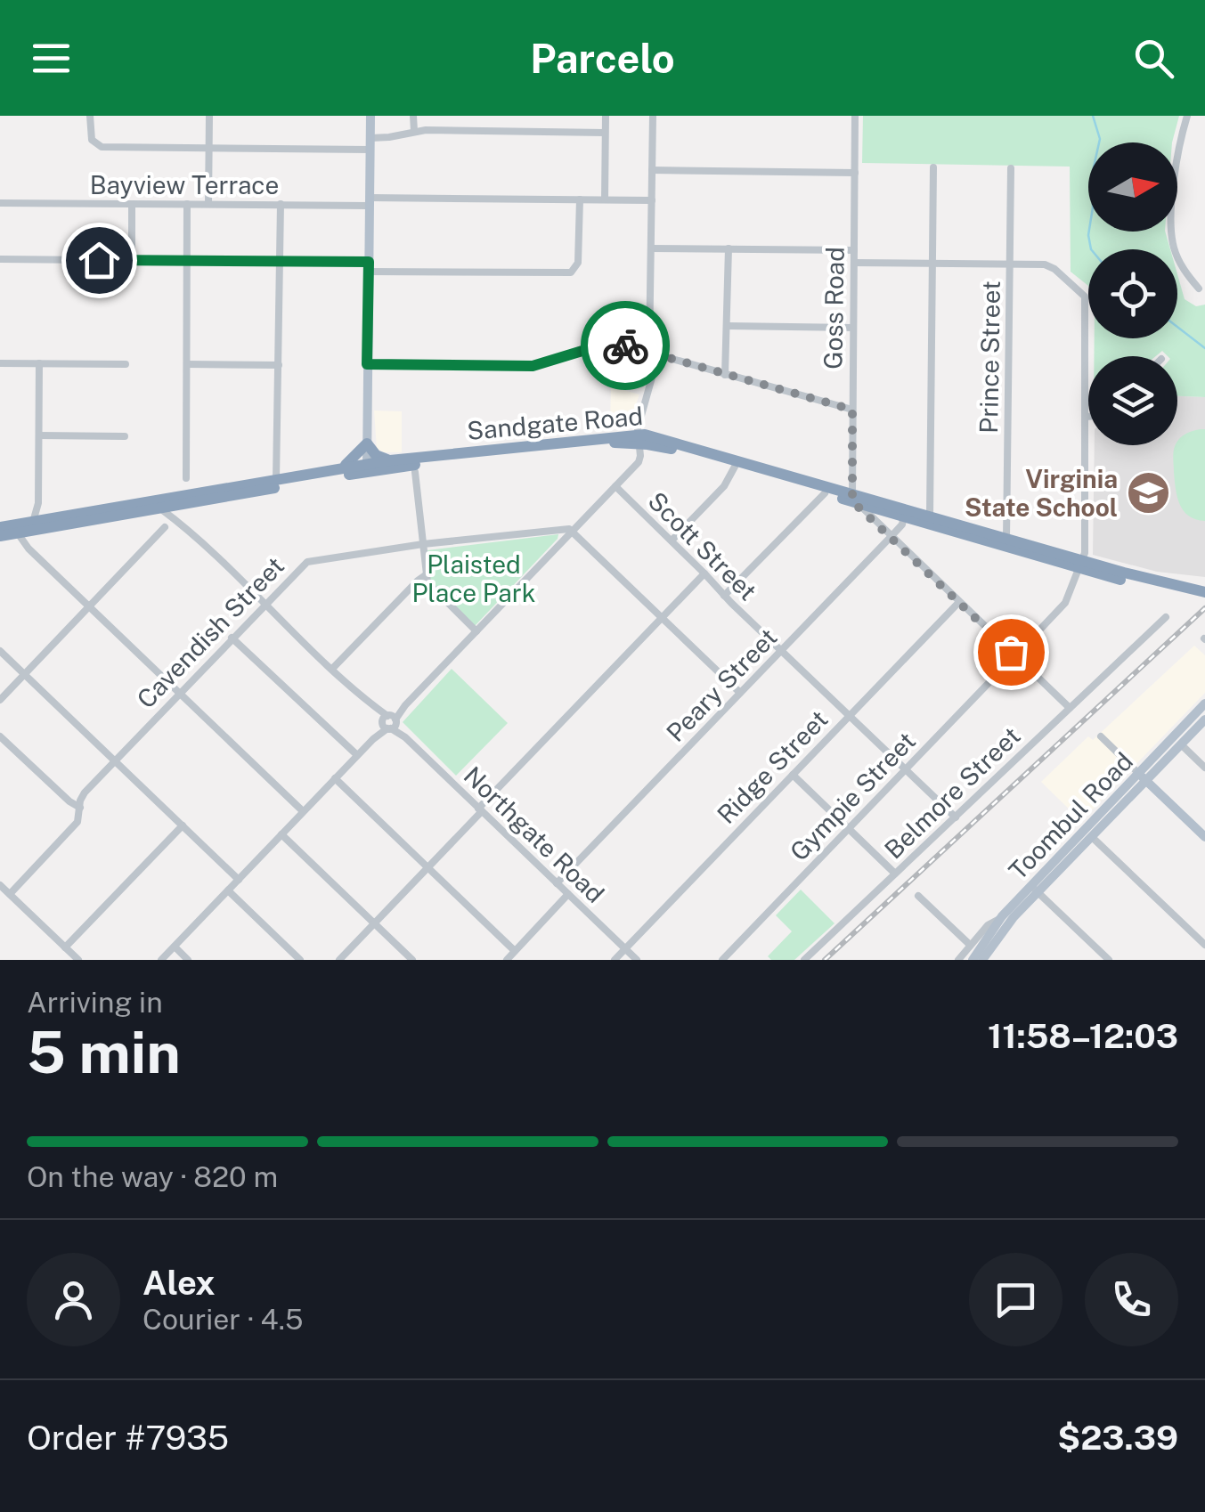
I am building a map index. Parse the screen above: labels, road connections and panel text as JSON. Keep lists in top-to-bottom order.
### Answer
{
  "streets": {
    "highway": ["Sandgate Road"],
    "main road": ["Toombul Road"],
    "street": [
      "Bayview Terrace",
      "Goss Road",
      "Prince Street",
      "Scott Street",
      "Cavendish Street",
      "Peary Street",
      "Ridge Street",
      "Belmore Street",
      "Gympie Street",
      "Northgate Road"
    ]
  },
  "crossings": [
    ["Goss Road", "Sandgate Road"],
    ["Prince Street", "Sandgate Road"],
    ["Prince Street", "Gympie Street"],
    ["Sandgate Road", "Peary Street"],
    ["Sandgate Road", "Gympie Street"],
    ["Sandgate Road", "Northgate Road"],
    ["Scott Street", "Peary Street"],
    ["Scott Street", "Ridge Street"],
    ["Scott Street", "Belmore Street"],
    ["Scott Street", "Gympie Street"],
    ["Cavendish Street", "Northgate Road"],
    ["Peary Street", "Northgate Road"],
    ["Ridge Street", "Northgate Road"]
  ],
  "parks": ["Plaisted Place Park"],
  "places": {
    "school or university": ["Virginia State School"]
  },
  "north": "right",
  "page": {
    "header": "Parcelo",
    "heading": ["5 min", "Arriving in", "11:58–12:03"],
    "panel": [
      "Alex",
      "Courier · 4.5",
      "Order #7935",
      "$23.39"
    ],
    "bar": "On the way · 820 m"
  }
}
